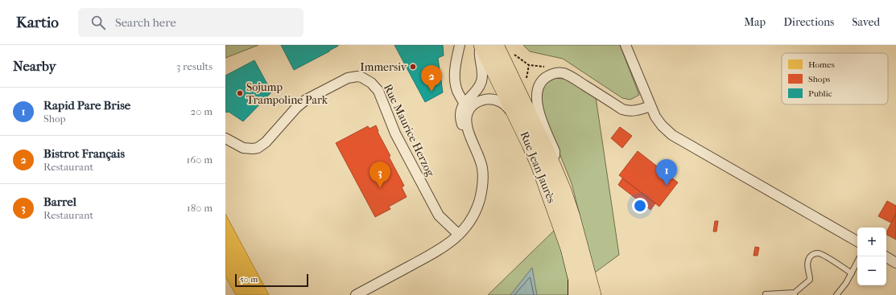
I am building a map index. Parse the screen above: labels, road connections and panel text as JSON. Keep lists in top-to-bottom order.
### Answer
{
  "streets": {
    "main road": ["Rue Jean Jaurès"],
    "street": ["Rue Maurice Herzog"]
  },
  "places": ["Immersiv", "Sojump Trampoline Park"],
  "legend": ["Homes", "Shops", "Public"],
  "scale_bar": "50 m",
  "page": {
    "header": "Kartio",
    "search": "Search here",
    "nav": ["Map", "Directions", "Saved"],
    "heading": ["Nearby", "3 results"],
    "pins": ["2", "1", "3"],
    "list": [
      {
        "mark": "1",
        "name": "Rapid Pare Brise",
        "note": "Shop",
        "value": "20 m"
      },
      {
        "mark": "2",
        "name": "Bistrot Français",
        "note": "Restaurant",
        "value": "160 m"
      },
      {
        "mark": "3",
        "name": "Barrel",
        "note": "Restaurant",
        "value": "180 m"
      }
    ],
    "map_buttons": ["+", "−"],
    "scale": "50 m"
  }
}
